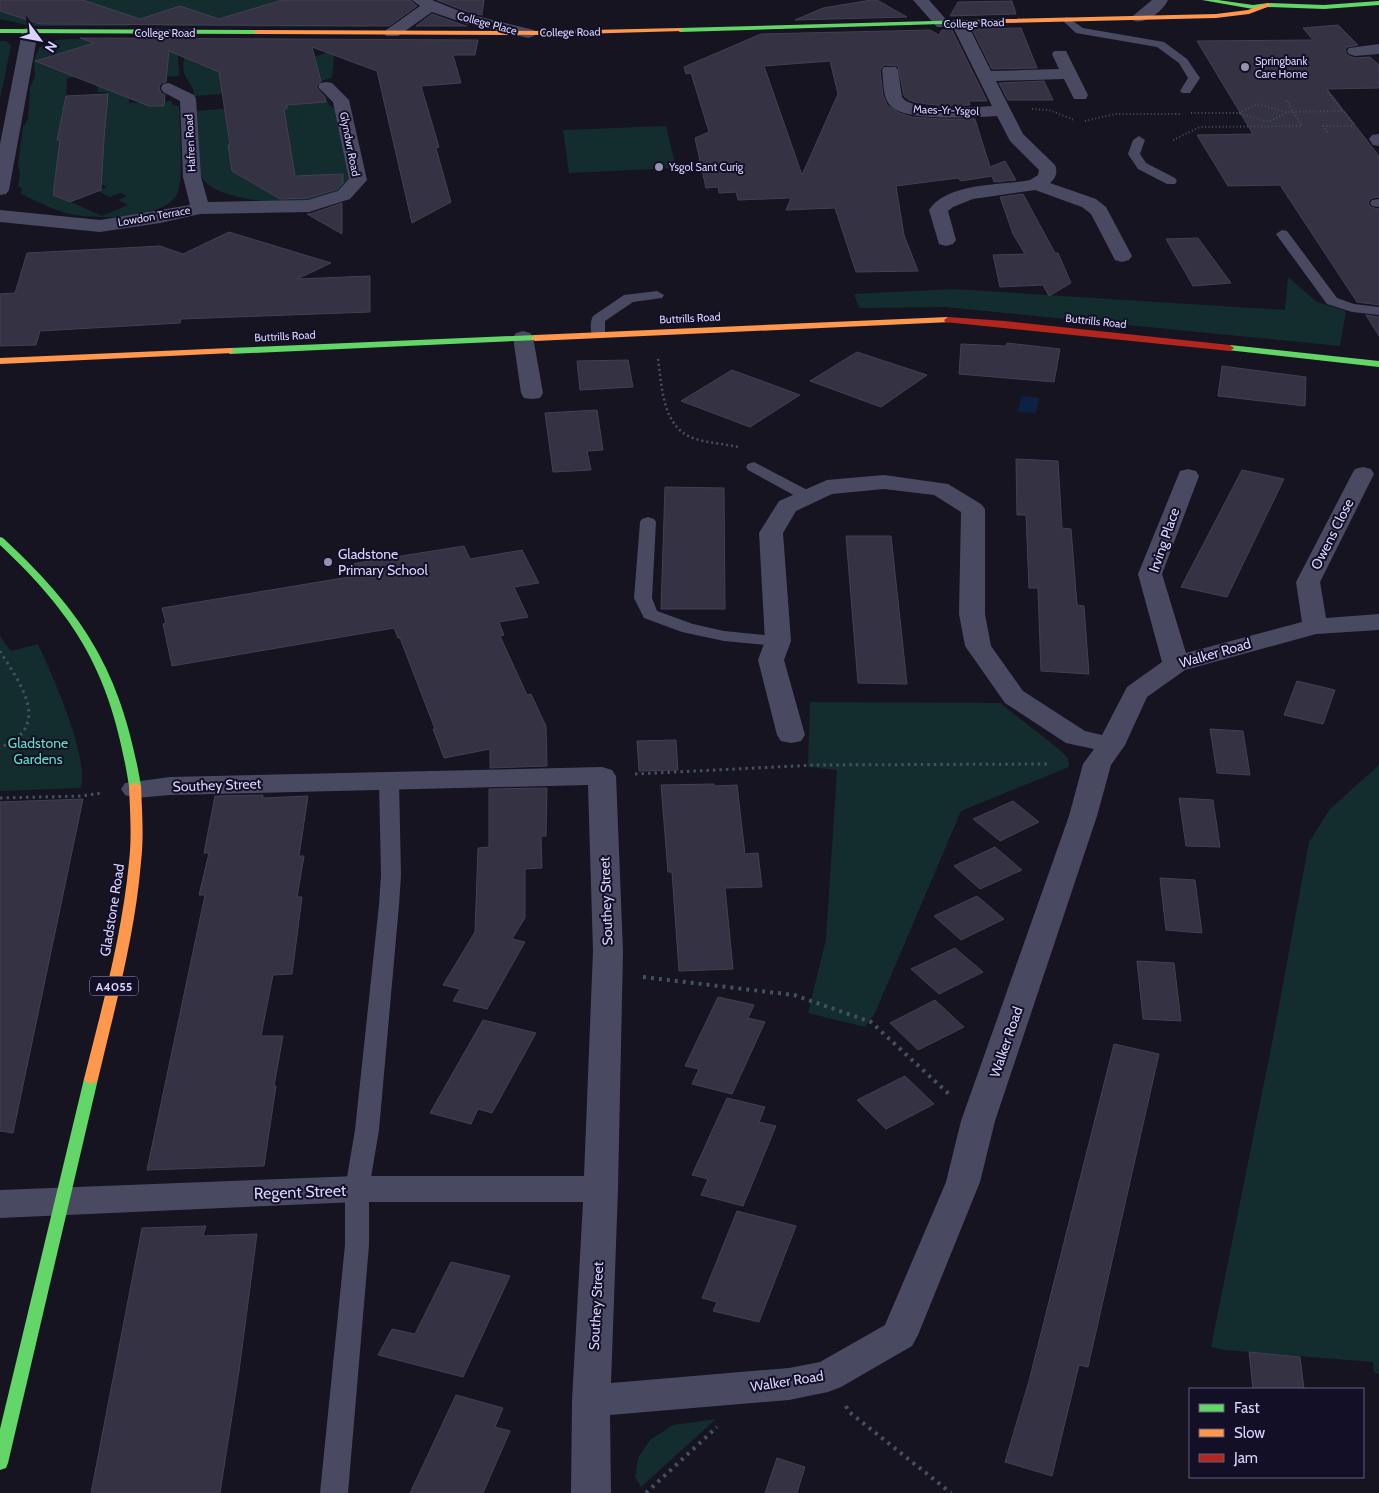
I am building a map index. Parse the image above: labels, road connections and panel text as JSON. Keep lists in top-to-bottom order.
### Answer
{
  "streets": {
    "street": [
      "College Place",
      "College Road",
      "Maes-Yr-Ysgol",
      "Hafren Road",
      "Glyndwr Road",
      "Lowdon Terrace",
      "Buttrills Road",
      "Owens Close",
      "Irving Place",
      "Walker Road",
      "Southey Street",
      "Gladstone Road",
      "A4055",
      "Regent Street"
    ]
  },
  "crossings": [
    ["College Place", "College Road"],
    ["College Road", "Maes-Yr-Ysgol"],
    ["Hafren Road", "Lowdon Terrace"],
    ["Glyndwr Road", "Lowdon Terrace"],
    ["Owens Close", "Walker Road"],
    ["Irving Place", "Walker Road"],
    ["Walker Road", "Southey Street"],
    ["Southey Street", "Gladstone Road"],
    ["Southey Street", "Regent Street"],
    ["Gladstone Road", "Regent Street"]
  ],
  "parks": ["Gladstone Gardens"],
  "places": ["Springbank Care Home", "Ysgol Sant Curig", "Gladstone Primary School"],
  "legend": ["Fast", "Slow", "Jam"],
  "north": "bottom right"
}
